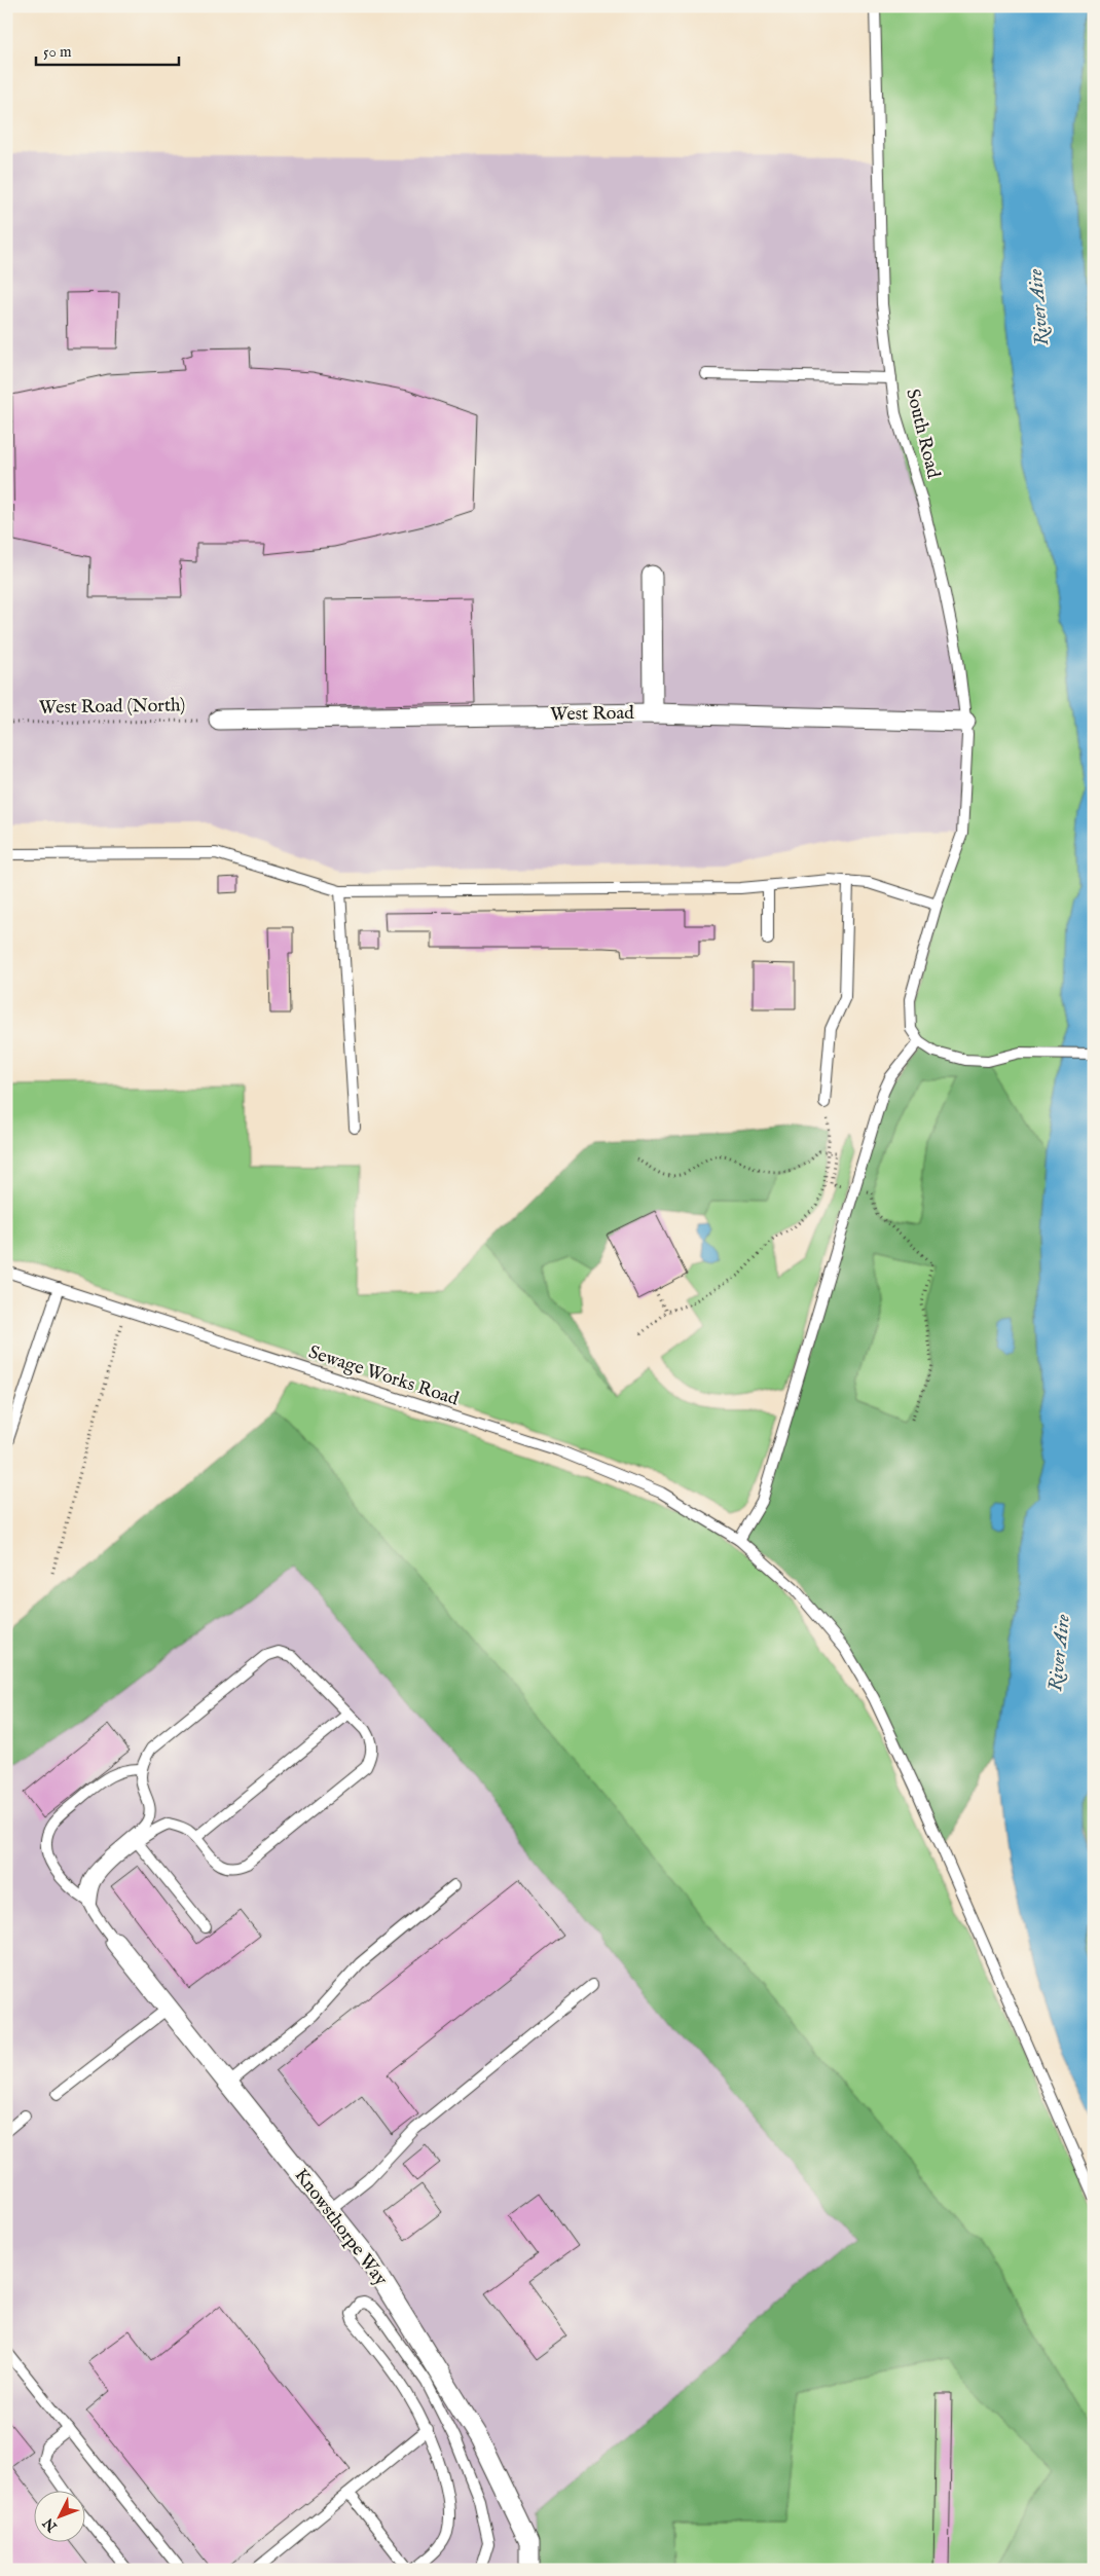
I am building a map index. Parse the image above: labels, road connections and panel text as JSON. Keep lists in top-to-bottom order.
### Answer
{
  "streets": {
    "street": ["West Road", "Knowsthorpe Way"],
    "lane": ["South Road", "Sewage Works Road"],
    "path": ["West Road (North)"]
  },
  "crossings": [
    ["South Road", "West Road"],
    ["West Road (North)", "West Road"]
  ],
  "water": ["River Aire"],
  "scale_bar": "50 m",
  "north": "bottom left"
}
